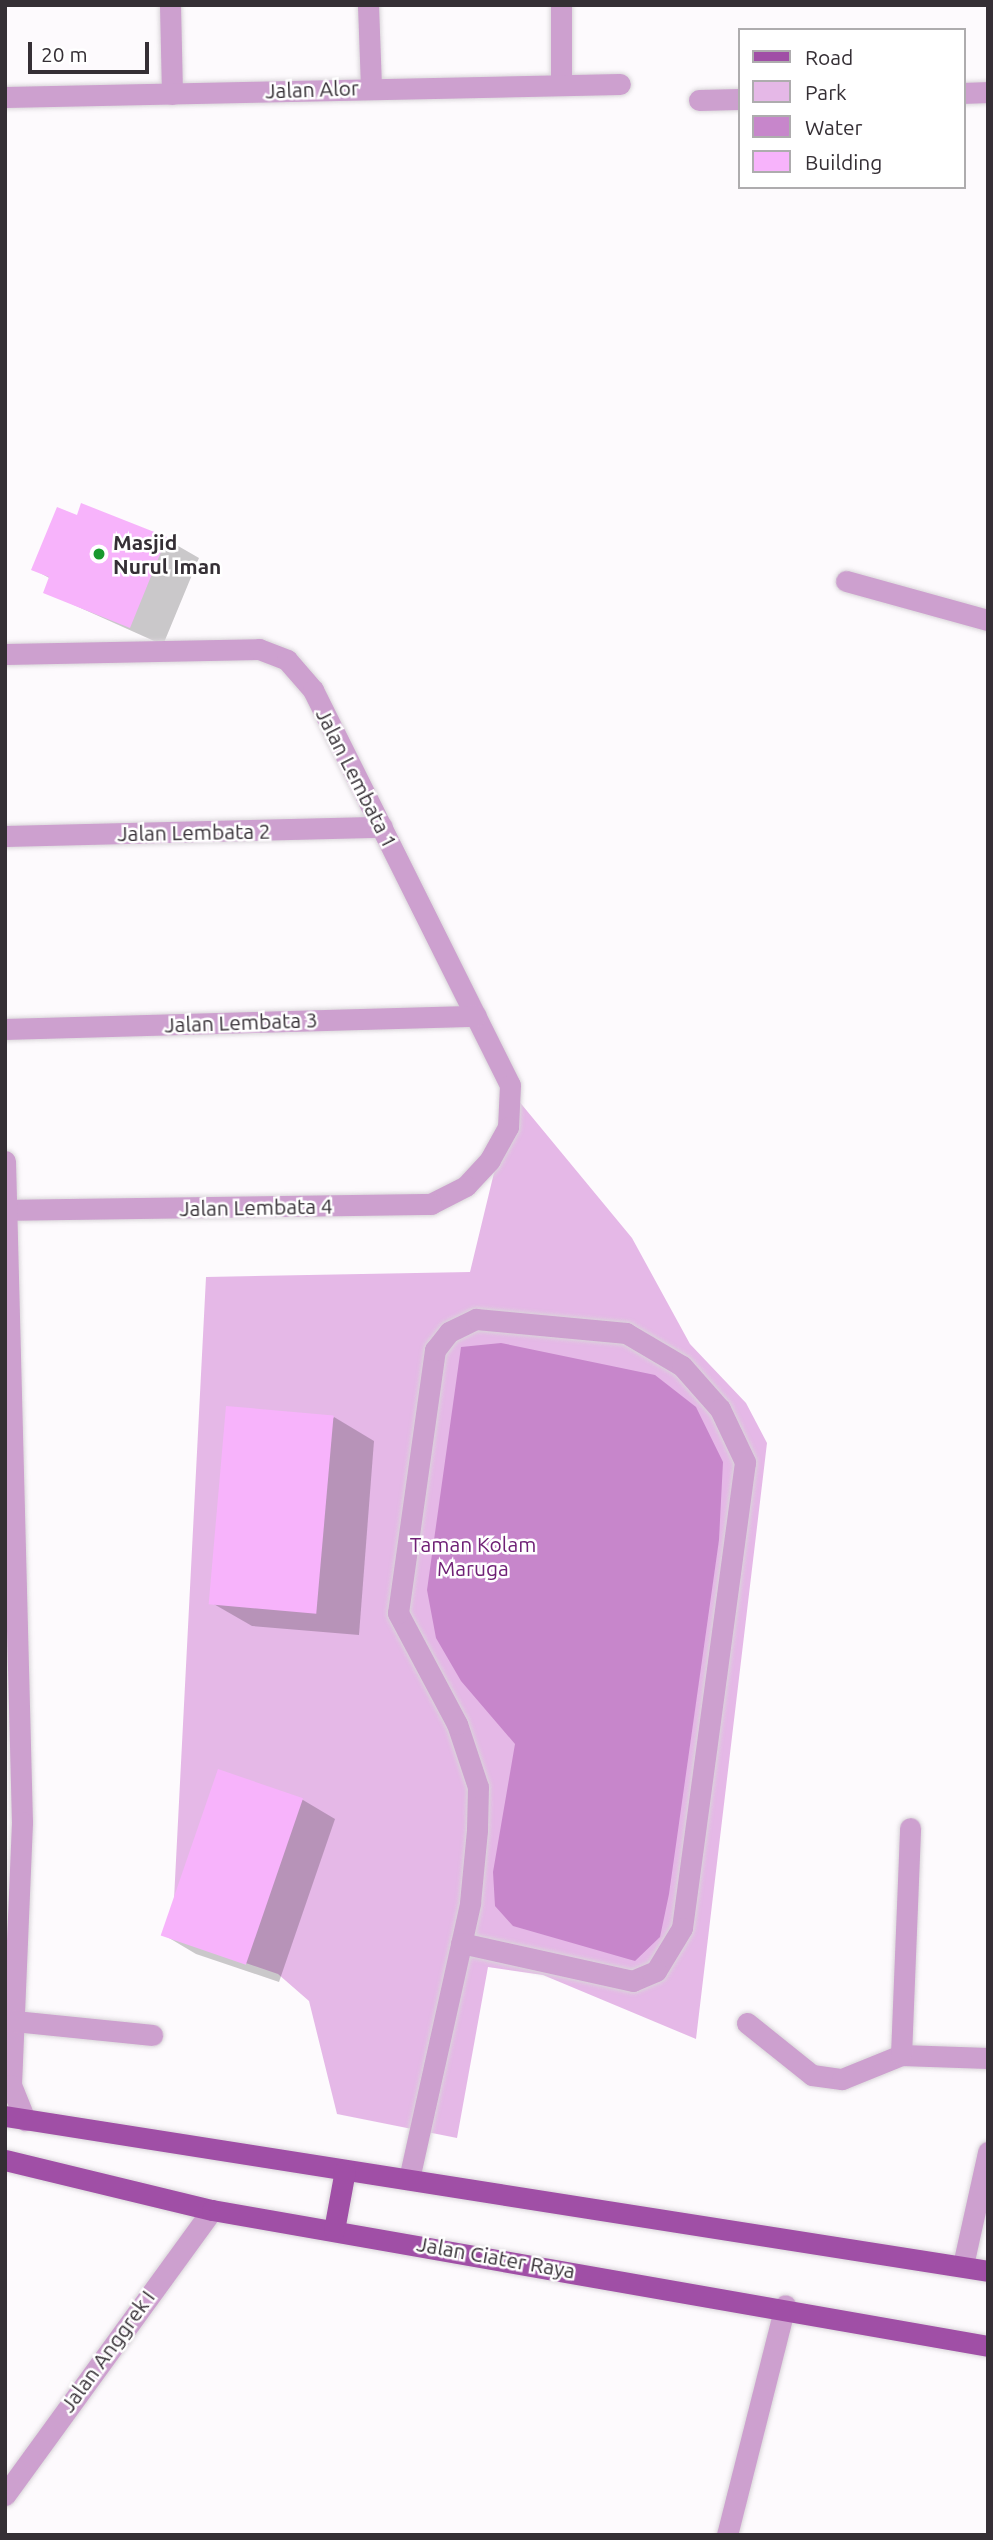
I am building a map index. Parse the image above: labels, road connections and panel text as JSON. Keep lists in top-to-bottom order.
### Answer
{
  "streets": {
    "main road": ["Jalan Ciater Raya"],
    "street": [
      "Jalan Alor",
      "Jalan Lembata 1",
      "Jalan Lembata 2",
      "Jalan Lembata 3",
      "Jalan Lembata 4",
      "Jalan Anggrek I"
    ]
  },
  "crossings": [
    ["Jalan Lembata 1", "Jalan Lembata 2"],
    ["Jalan Lembata 1", "Jalan Lembata 3"],
    ["Jalan Lembata 1", "Jalan Lembata 4"],
    ["Jalan Ciater Raya", "Jalan Anggrek I"]
  ],
  "parks": ["Taman Kolam Maruga"],
  "places": ["Masjid Nurul Iman"],
  "legend": [
    "Road",
    "Park",
    "Water",
    "Building"
  ],
  "scale_bar": "20 m"
}
